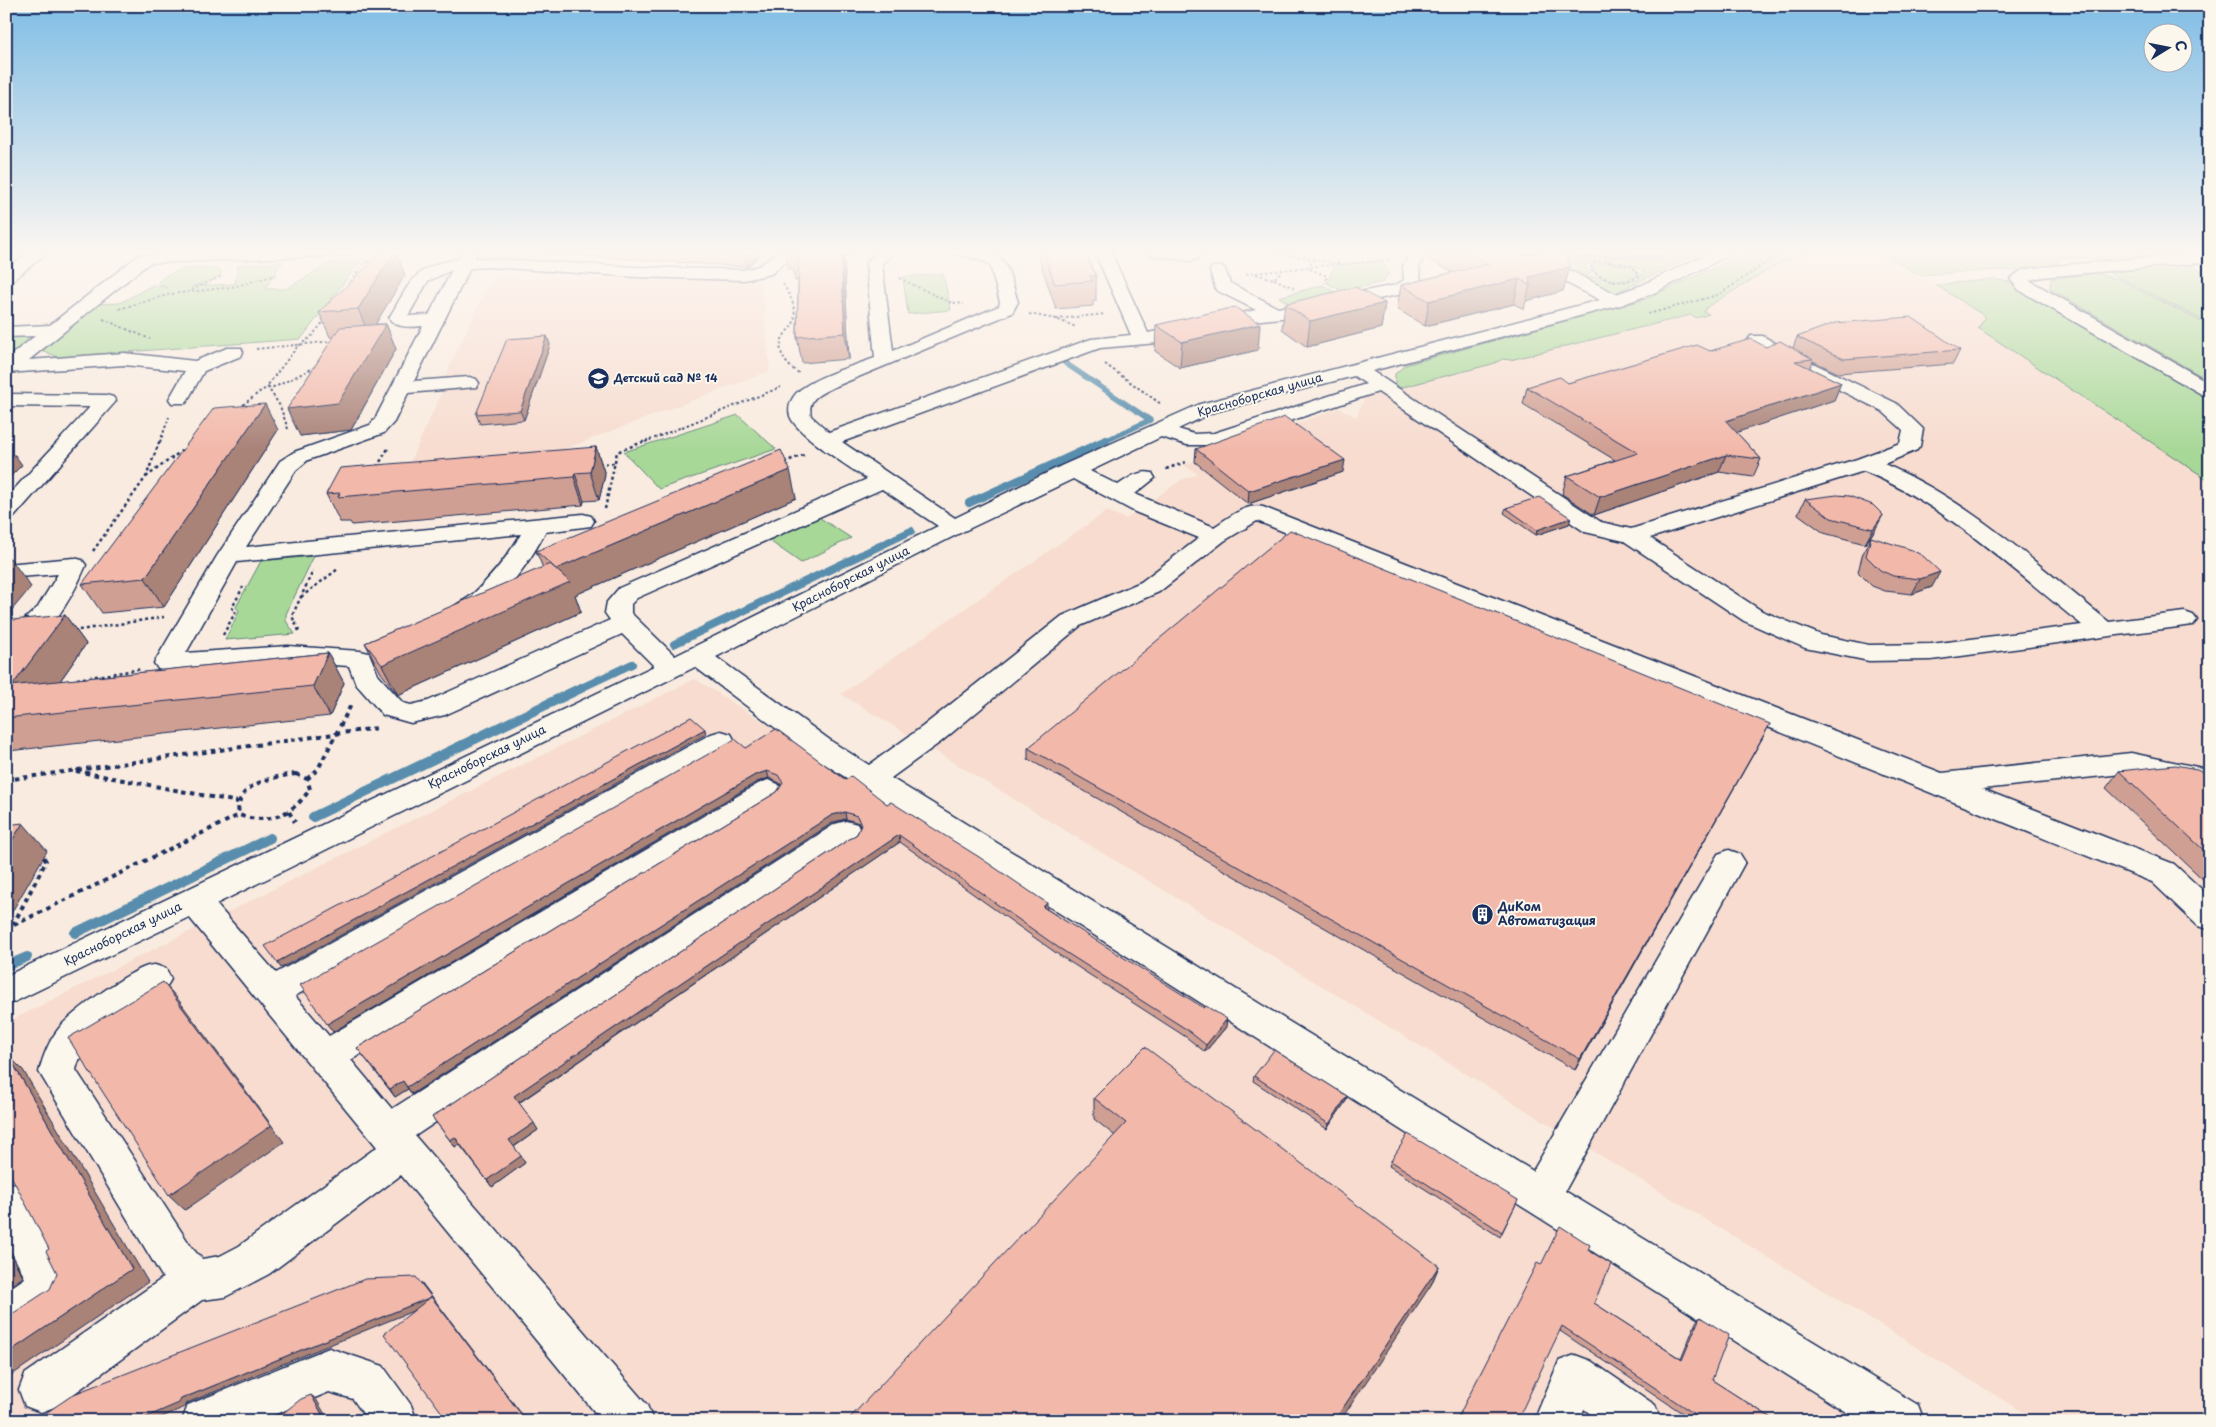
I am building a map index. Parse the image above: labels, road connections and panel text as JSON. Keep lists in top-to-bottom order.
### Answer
{
  "streets": {
    "street": ["Красноборская улица"]
  },
  "places": {
    "school or university": ["Детский сад № 14"],
    "building": ["ДиКом Автоматизация"]
  },
  "north": "right"
}
